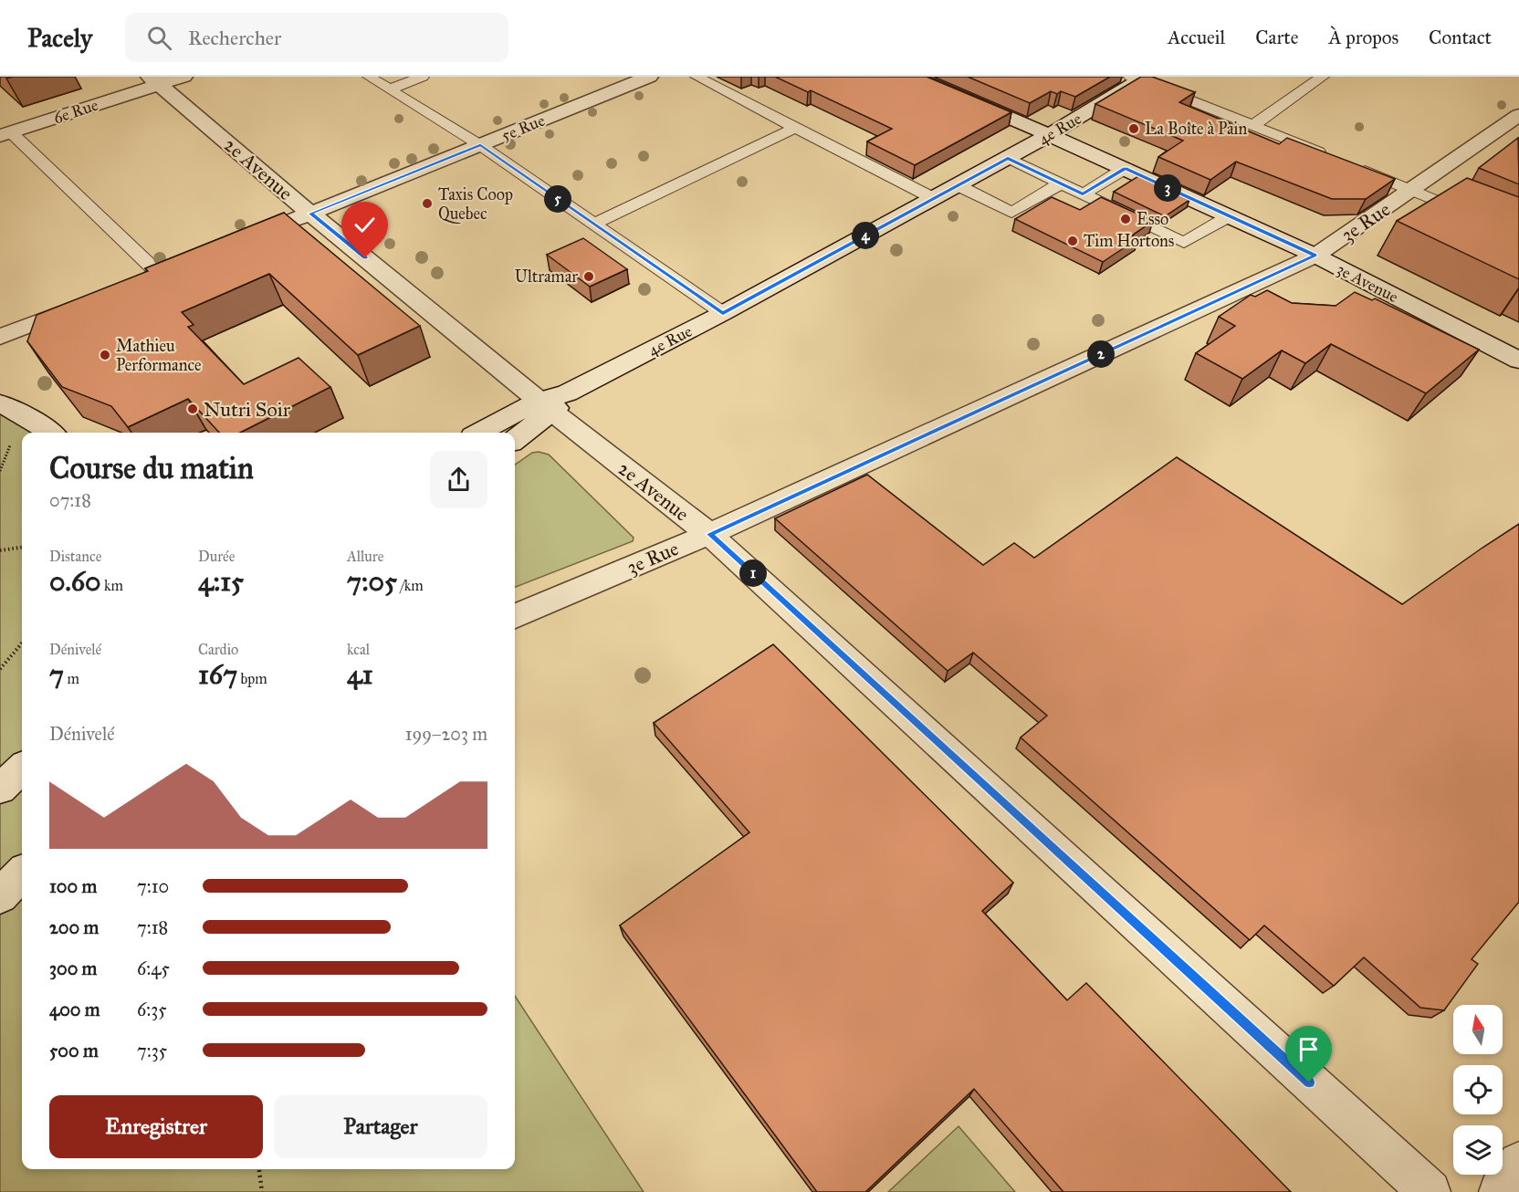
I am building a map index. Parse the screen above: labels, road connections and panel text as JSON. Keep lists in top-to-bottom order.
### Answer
{
  "streets": {
    "street": [
      "6e Rue",
      "5e Rue",
      "4e Rue",
      "2e Avenue",
      "3e Rue",
      "3e Avenue"
    ]
  },
  "crossings": [
    ["6e Rue", "2e Avenue"],
    ["5e Rue", "2e Avenue"],
    ["4e Rue", "2e Avenue"],
    ["4e Rue", "3e Avenue"],
    ["2e Avenue", "3e Rue"],
    ["3e Rue", "3e Avenue"]
  ],
  "places": [
    "La Boîte à Pain",
    "Taxis Coop Quebec",
    "Esso",
    "Tim Hortons",
    "Ultramar",
    "Mathieu Performance",
    "Nutri Soir"
  ],
  "north": "top",
  "page": {
    "header": "Pacely",
    "search": "Rechercher",
    "nav": [
      "Accueil",
      "Carte",
      "À propos",
      "Contact"
    ],
    "pins": [
      "3",
      "5",
      "4",
      "2",
      "1"
    ],
    "heading": ["Course du matin", "07:18"],
    "stats": [
      ["Distance", "0.60 km"],
      ["Durée", "4:15"],
      ["Allure", "7:05 /km"],
      ["Dénivelé", "7 m"],
      ["Cardio", "167 bpm"],
      ["kcal", "41"]
    ],
    "chart": ["Dénivelé", "199–203 m"],
    "list": [
      {
        "name": "100 m",
        "note": "7:10"
      },
      {
        "name": "200 m",
        "note": "7:18"
      },
      {
        "name": "300 m",
        "note": "6:45"
      },
      {
        "name": "400 m",
        "note": "6:35"
      },
      {
        "name": "500 m",
        "note": "7:35"
      }
    ],
    "buttons": ["Enregistrer", "Partager"]
  }
}
